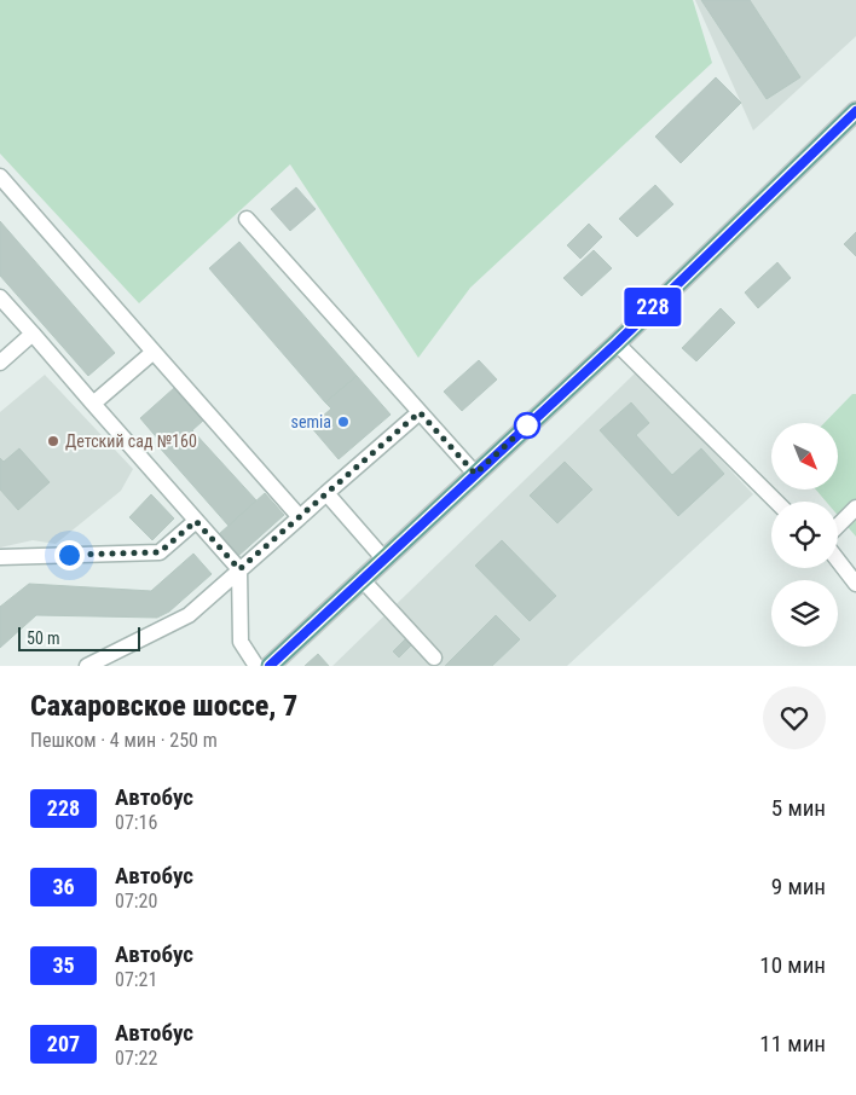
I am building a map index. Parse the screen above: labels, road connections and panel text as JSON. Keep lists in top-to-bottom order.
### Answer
{
  "places": ["semia", "Детский сад №160"],
  "lines": ["bus line 228"],
  "scale_bar": "50 m",
  "north": "bottom right",
  "page": {
    "on_map": "228",
    "scale": "50 m",
    "heading": ["Сахаровское шоссе, 7", "Пешком · 4 мин · 250 m"],
    "list": [
      {
        "mark": "228",
        "name": "Автобус",
        "note": "07:16",
        "value": "5 мин"
      },
      {
        "mark": "36",
        "name": "Автобус",
        "note": "07:20",
        "value": "9 мин"
      },
      {
        "mark": "35",
        "name": "Автобус",
        "note": "07:21",
        "value": "10 мин"
      },
      {
        "mark": "207",
        "name": "Автобус",
        "note": "07:22",
        "value": "11 мин"
      }
    ]
  }
}
